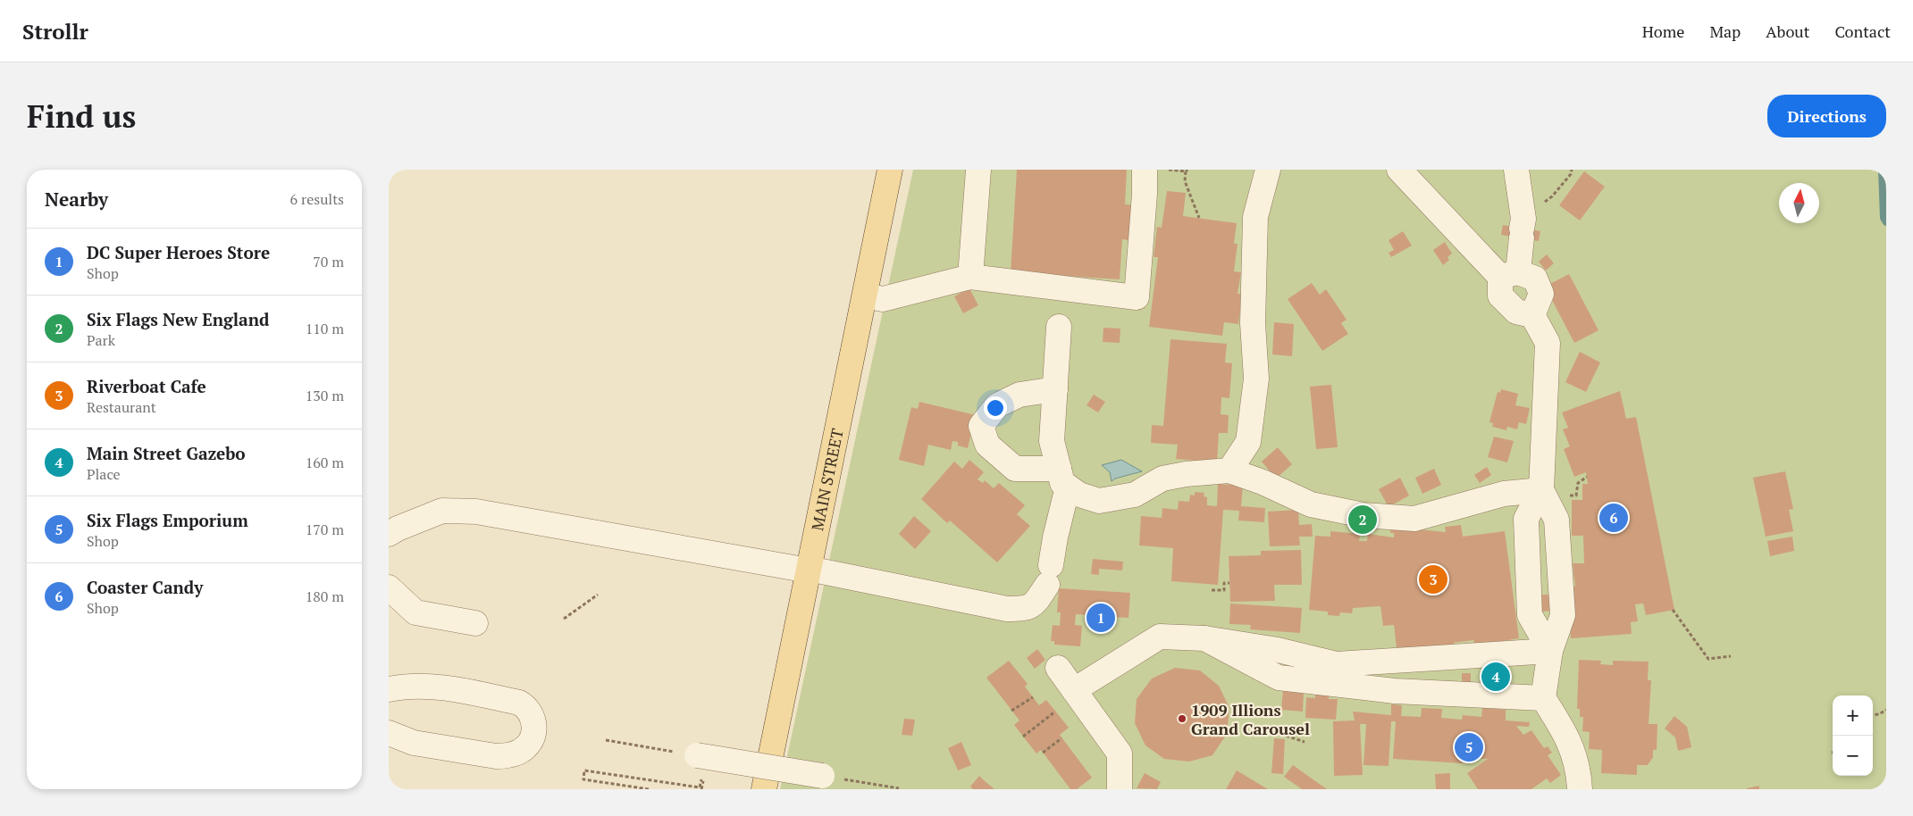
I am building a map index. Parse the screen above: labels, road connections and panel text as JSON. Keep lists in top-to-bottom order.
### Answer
{
  "streets": {
    "main road": ["MAIN STREET"]
  },
  "places": ["1909 Illions Grand Carousel"],
  "north": "top",
  "page": {
    "header": "Strollr",
    "nav": [
      "Home",
      "Map",
      "About",
      "Contact"
    ],
    "buttons": "Directions",
    "title": "Find us",
    "heading": ["Nearby", "6 results"],
    "list": [
      {
        "mark": "1",
        "name": "DC Super Heroes Store",
        "note": "Shop",
        "value": "70 m"
      },
      {
        "mark": "2",
        "name": "Six Flags New England",
        "note": "Park",
        "value": "110 m"
      },
      {
        "mark": "3",
        "name": "Riverboat Cafe",
        "note": "Restaurant",
        "value": "130 m"
      },
      {
        "mark": "4",
        "name": "Main Street Gazebo",
        "note": "Place",
        "value": "160 m"
      },
      {
        "mark": "5",
        "name": "Six Flags Emporium",
        "note": "Shop",
        "value": "170 m"
      },
      {
        "mark": "6",
        "name": "Coaster Candy",
        "note": "Shop",
        "value": "180 m"
      }
    ],
    "pins": [
      "6",
      "2",
      "3",
      "1",
      "4",
      "5"
    ],
    "map_buttons": ["+", "−"]
  }
}
